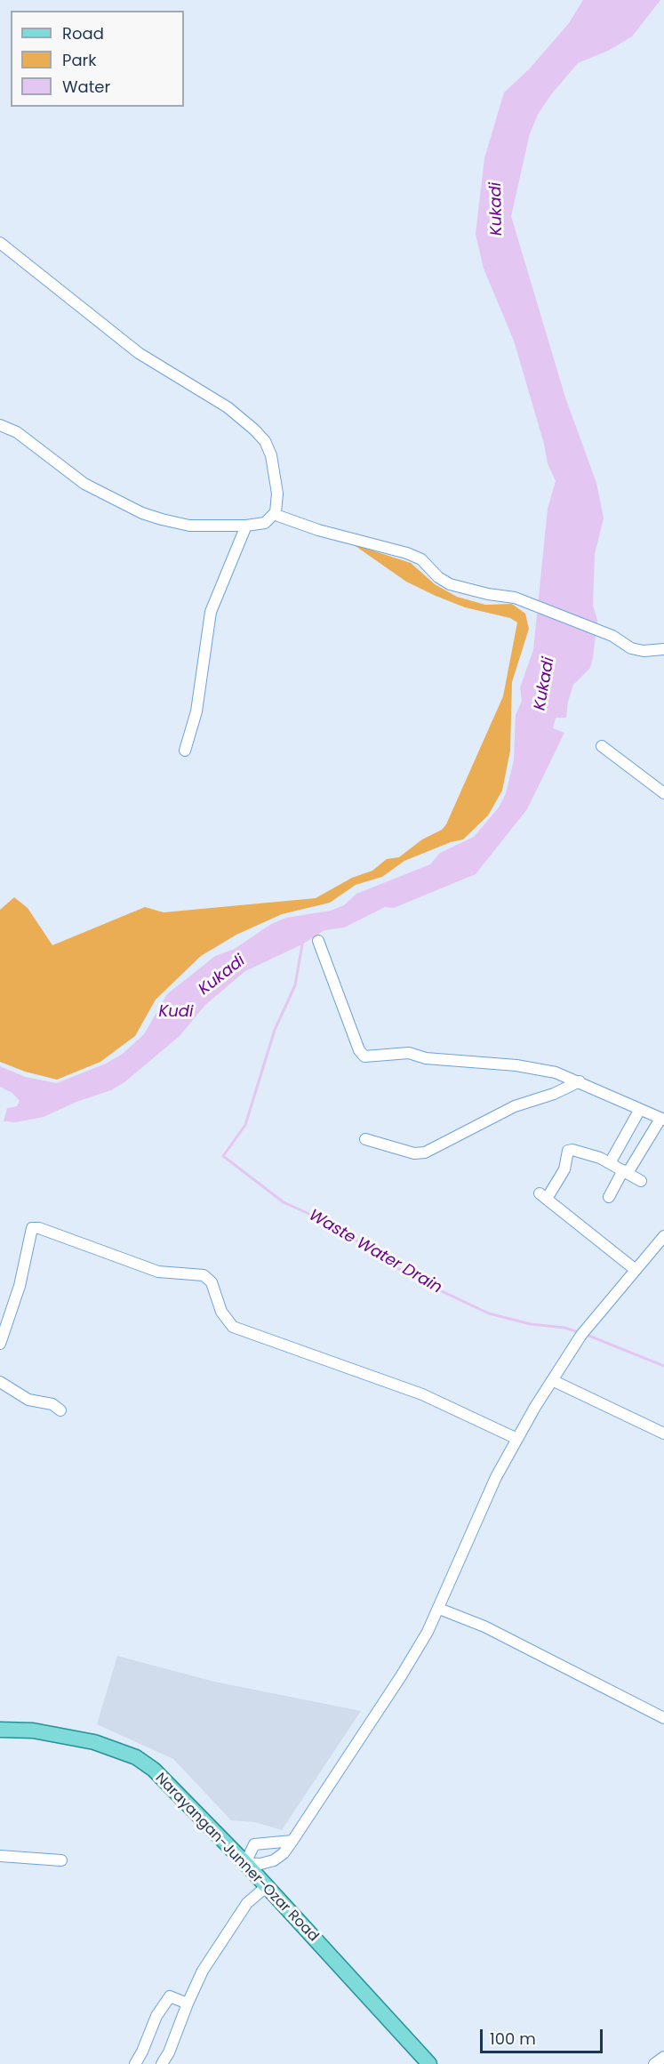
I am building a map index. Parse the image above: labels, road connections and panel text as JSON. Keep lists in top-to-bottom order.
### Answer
{
  "streets": {
    "main road": ["Narayangan-Junner-Ozar Road"]
  },
  "water": ["Kukadi", "Kudi", "Waste Water Drain"],
  "legend": ["Road", "Park", "Water"],
  "scale_bar": "100 m"
}
